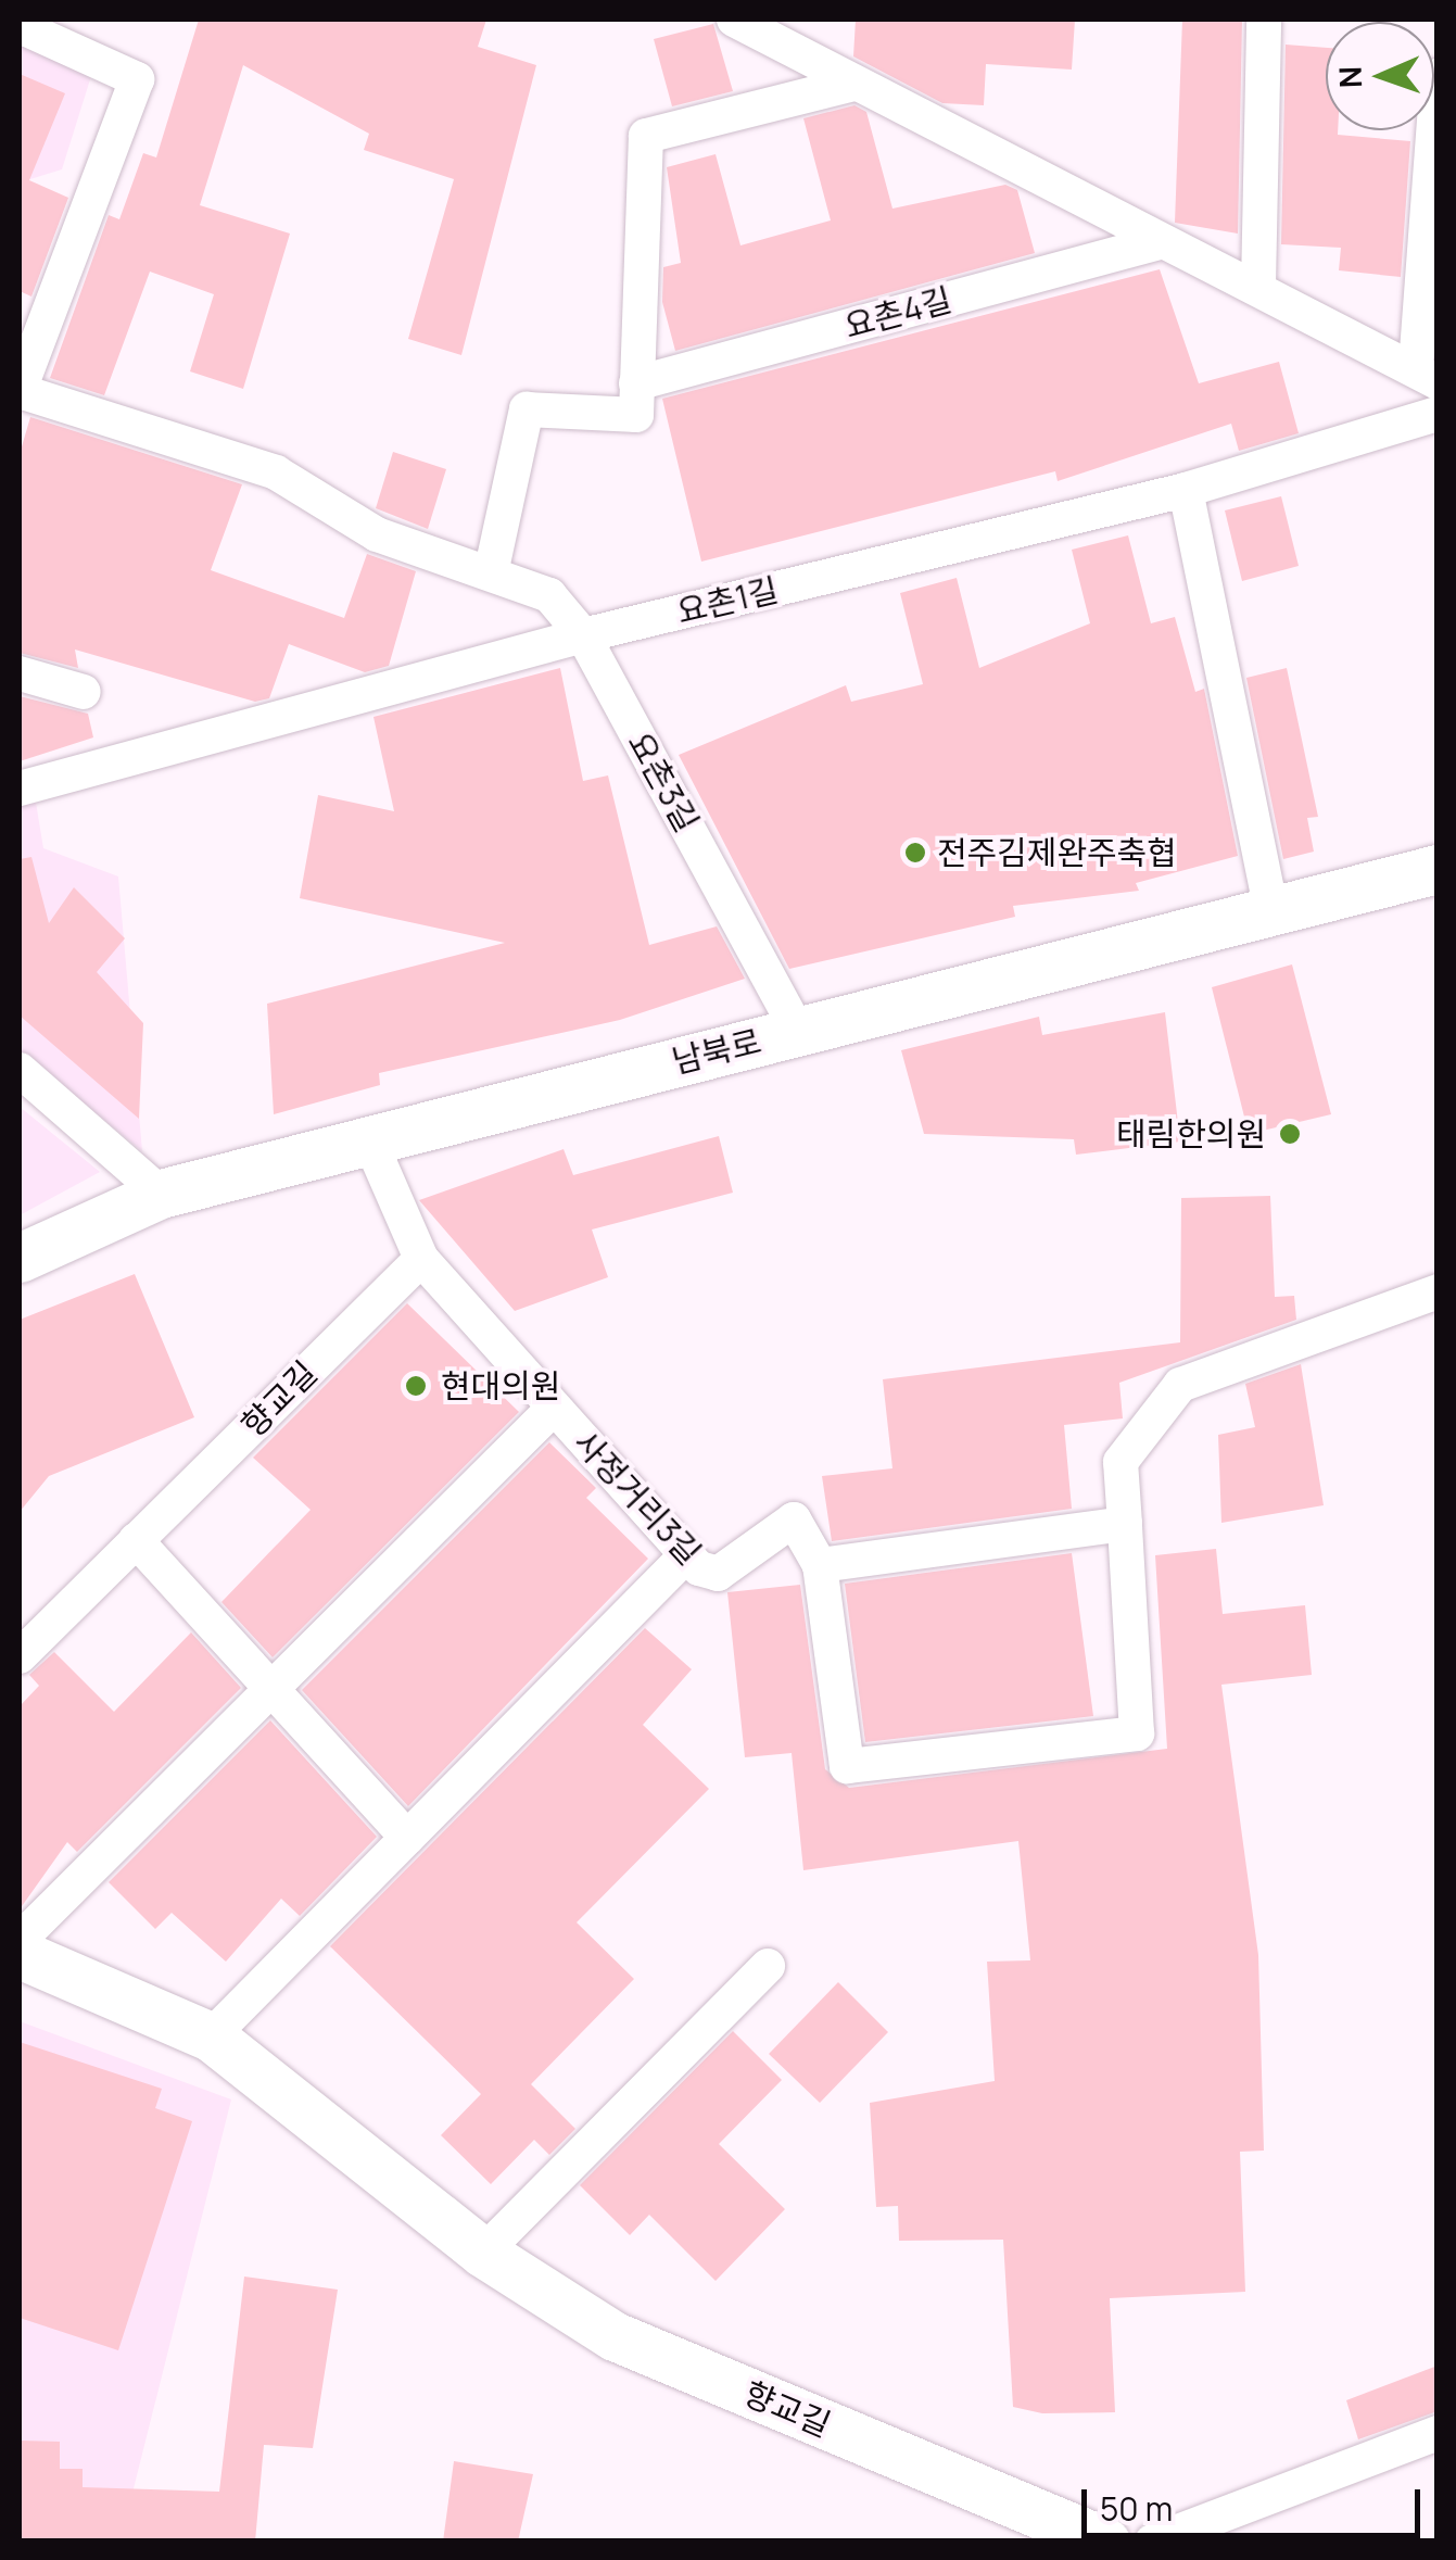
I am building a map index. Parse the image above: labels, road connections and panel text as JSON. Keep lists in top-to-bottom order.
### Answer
{
  "streets": {
    "main road": ["남북로", "향교길"],
    "street": [
      "요촌4길",
      "요촌1길",
      "요촌3길",
      "사정거리3길"
    ]
  },
  "crossings": [
    ["요촌1길", "요촌3길"],
    ["요촌3길", "남북로"],
    ["남북로", "사정거리3길"],
    ["향교길", "사정거리3길"]
  ],
  "places": ["전주김제완주축협", "태림한의원", "현대의원"],
  "scale_bar": "50 m",
  "north": "left"
}
